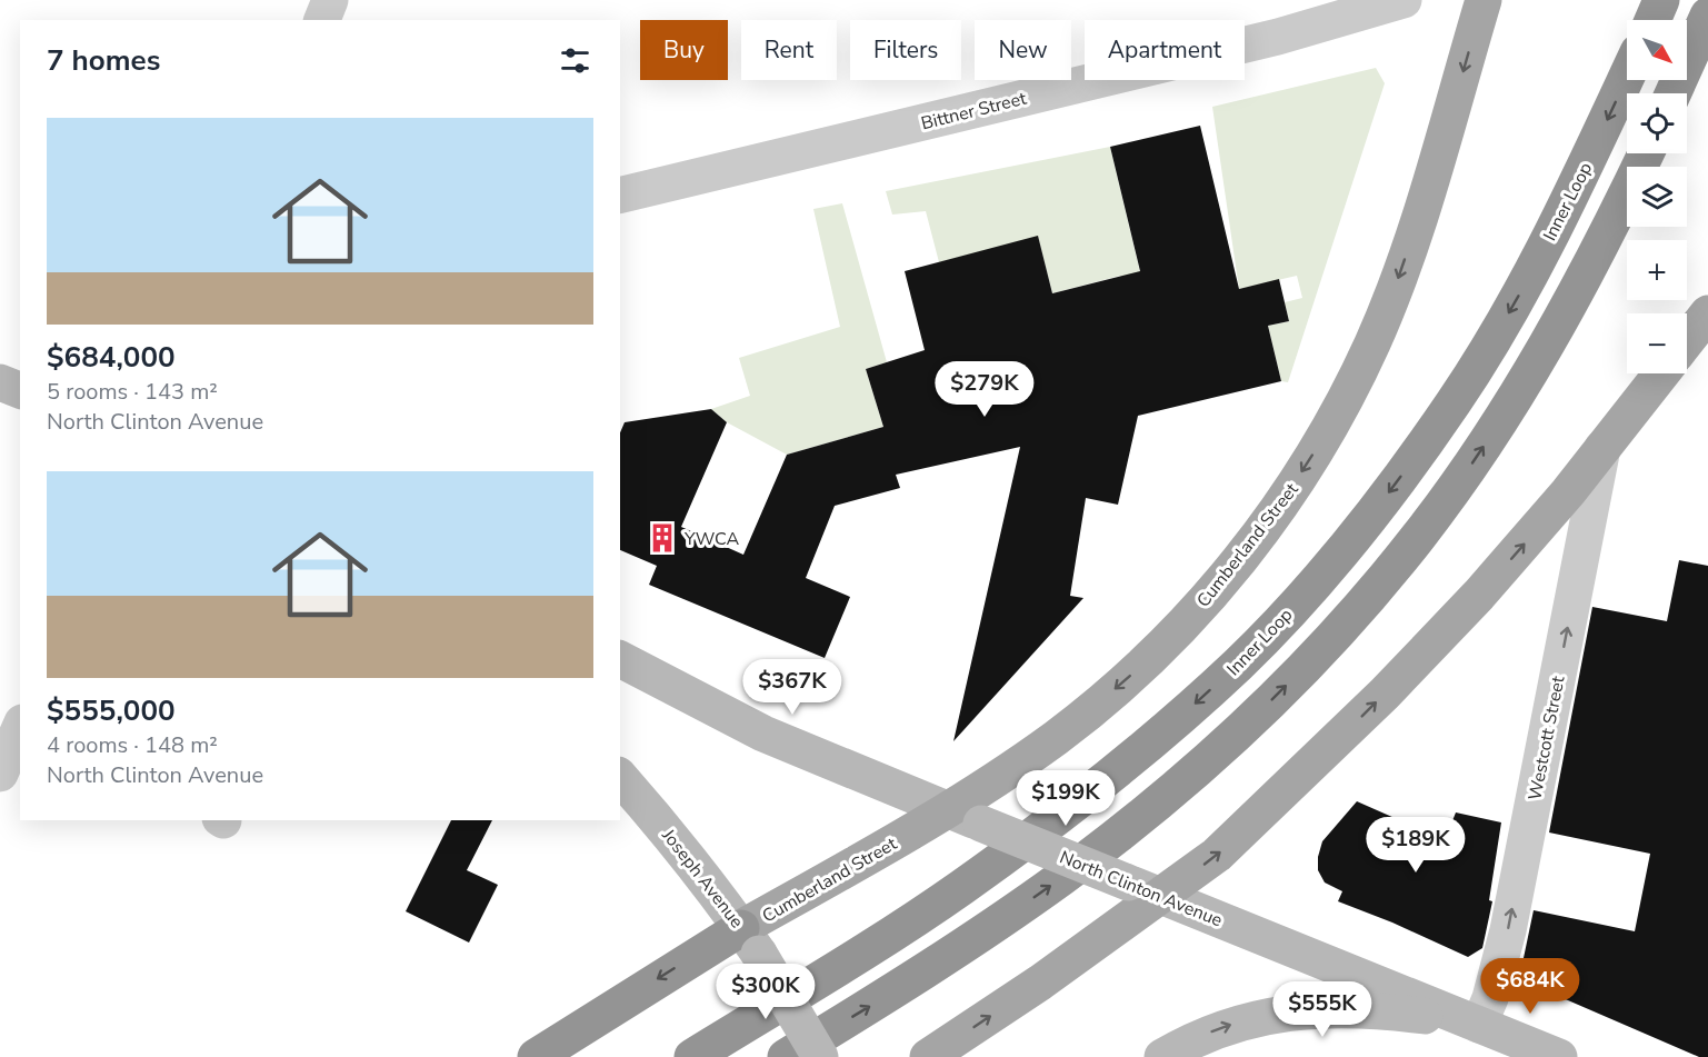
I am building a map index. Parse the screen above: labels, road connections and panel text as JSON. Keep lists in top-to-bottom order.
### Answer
{
  "streets": {
    "highway": ["Inner Loop"],
    "main road": ["Cumberland Street", "Joseph Avenue", "North Clinton Avenue"],
    "street": ["Bittner Street", "Westcott Street"]
  },
  "crossings": [
    ["Cumberland Street", "Joseph Avenue"],
    ["Cumberland Street", "North Clinton Avenue"],
    ["Westcott Street", "North Clinton Avenue"]
  ],
  "one_way": ["Westcott Street"],
  "places": {
    "building": ["YWCA"]
  },
  "north": "bottom right",
  "page": {
    "map_buttons": ["+", "−"],
    "chip": [
      "Buy",
      "Rent",
      "Filters",
      "New",
      "Apartment"
    ],
    "heading": "7 homes",
    "list": [
      {
        "name": "$684,000",
        "note": "5 rooms · 143 m² · North Clinton Avenue"
      },
      {
        "name": "$555,000",
        "note": "4 rooms · 148 m² · North Clinton Avenue"
      }
    ],
    "price": [
      "$279K",
      "$367K",
      "$199K",
      "$189K",
      "$684K",
      "$300K",
      "$555K"
    ]
  }
}
